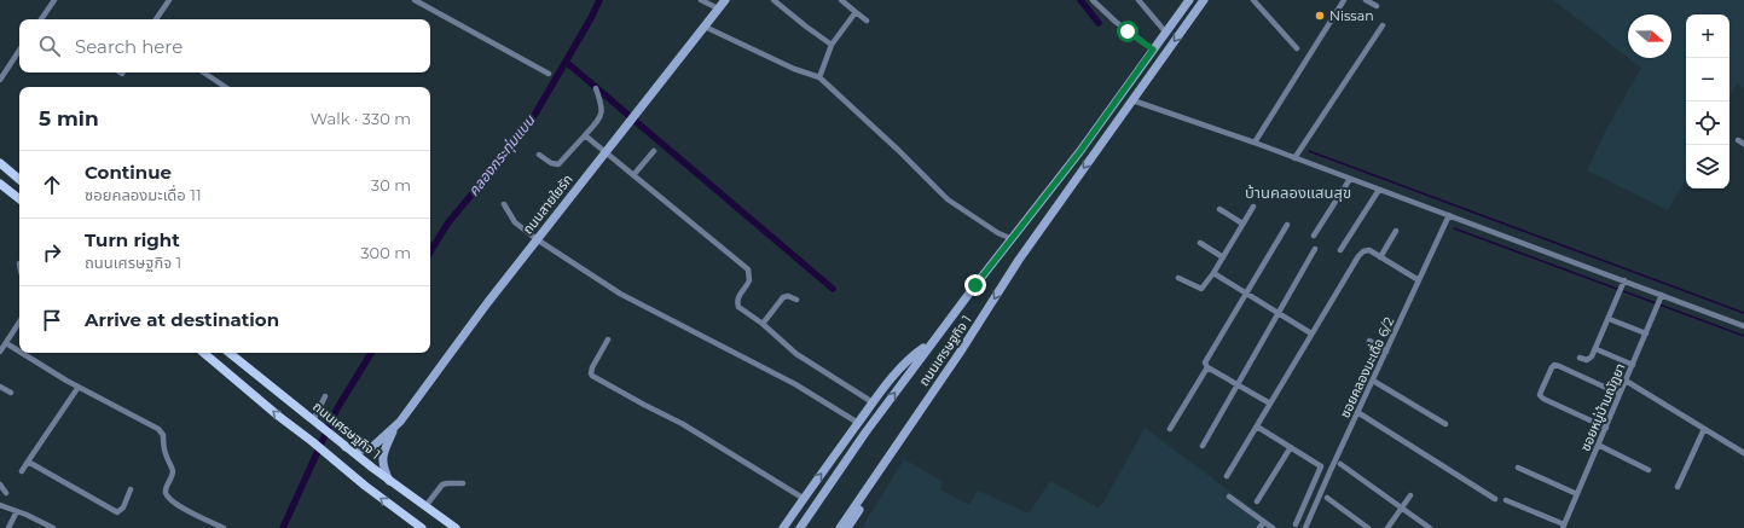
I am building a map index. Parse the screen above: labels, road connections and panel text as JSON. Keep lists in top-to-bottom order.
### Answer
{
  "streets": {
    "main road": ["ถนนสายใยรัก", "ถนนเศรษฐกิจ 1"],
    "street": ["ซอยคลองมะเดื่อ 6/2", "ซอยหมู่บ้านณัฏยา"]
  },
  "crossings": [
    ["ถนนสายใยรัก", "ถนนเศรษฐกิจ 1"]
  ],
  "districts": ["บ้านคลองแสนสุข"],
  "water": ["คลองกระทุ่มแบน"],
  "places": ["Nissan"],
  "north": "right",
  "page": {
    "map_buttons": ["+", "−"],
    "search": "Search here",
    "heading": ["5 min", "Walk · 330 m"],
    "list": [
      ["Continue", "ซอยคลองมะเดื่อ 11", "30 m"],
      ["Turn right", "ถนนเศรษฐกิจ 1", "300 m"],
      "Arrive at destination"
    ]
  }
}
